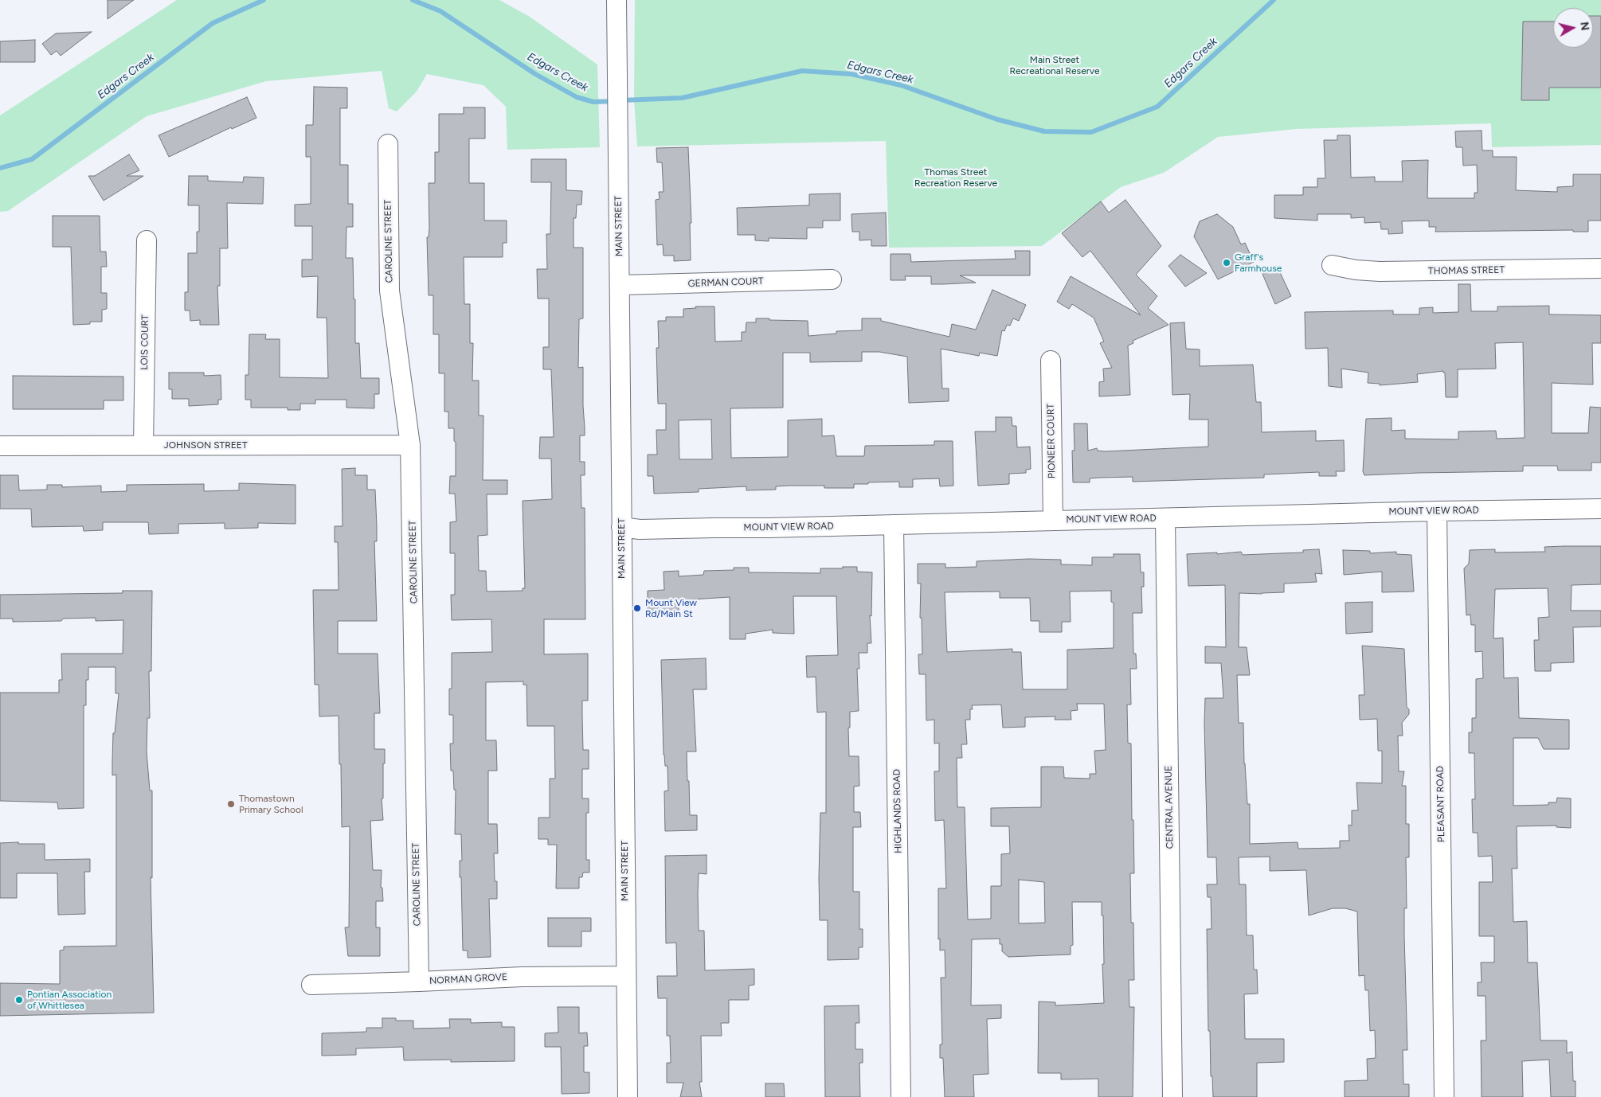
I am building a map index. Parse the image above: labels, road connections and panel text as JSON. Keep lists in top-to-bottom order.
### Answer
{
  "streets": {
    "street": [
      "MAIN STREET",
      "CAROLINE STREET",
      "THOMAS STREET",
      "GERMAN COURT",
      "LOIS COURT",
      "PIONEER COURT",
      "JOHNSON STREET",
      "MOUNT VIEW ROAD",
      "PLEASANT ROAD",
      "CENTRAL AVENUE",
      "HIGHLANDS ROAD",
      "NORMAN GROVE"
    ]
  },
  "crossings": [
    ["MAIN STREET", "GERMAN COURT"],
    ["MAIN STREET", "MOUNT VIEW ROAD"],
    ["MAIN STREET", "NORMAN GROVE"],
    ["CAROLINE STREET", "JOHNSON STREET"],
    ["CAROLINE STREET", "NORMAN GROVE"],
    ["LOIS COURT", "JOHNSON STREET"],
    ["PIONEER COURT", "MOUNT VIEW ROAD"],
    ["MOUNT VIEW ROAD", "PLEASANT ROAD"],
    ["MOUNT VIEW ROAD", "CENTRAL AVENUE"],
    ["MOUNT VIEW ROAD", "HIGHLANDS ROAD"]
  ],
  "water": ["Edgars Creek"],
  "parks": ["Main Street Recreational Reserve", "Thomas Street Recreation Reserve"],
  "places": [
    "Graff's Farmhouse",
    "Mount View Rd/Main St",
    "Thomastown Primary School",
    "Pontian Association of Whittlesea"
  ],
  "north": "right"
}
